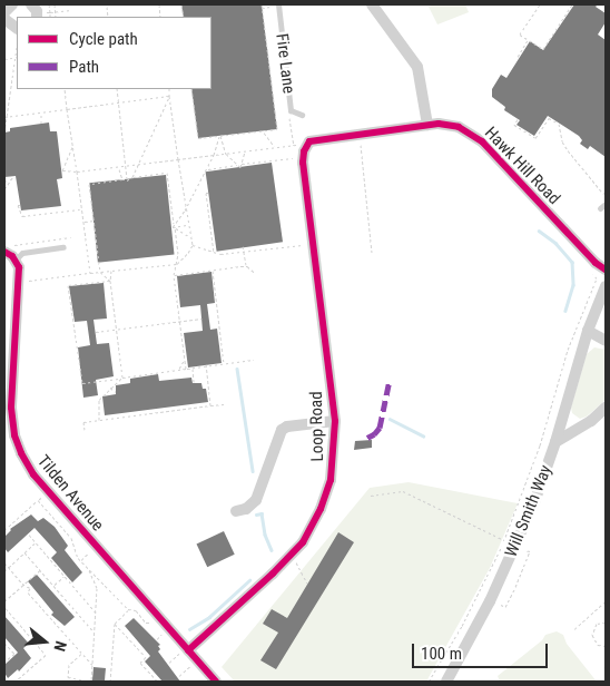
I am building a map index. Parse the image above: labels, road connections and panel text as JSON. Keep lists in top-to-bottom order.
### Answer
{
  "streets": {
    "street": [
      "Hawk Hill Road",
      "Loop Road",
      "Tilden Avenue",
      "Will Smith Way"
    ],
    "lane": ["Fire Lane"]
  },
  "crossings": [
    ["Hawk Hill Road", "Loop Road"],
    ["Loop Road", "Tilden Avenue"]
  ],
  "legend": ["Cycle path", "Path"],
  "scale_bar": "100 m",
  "north": "right"
}
